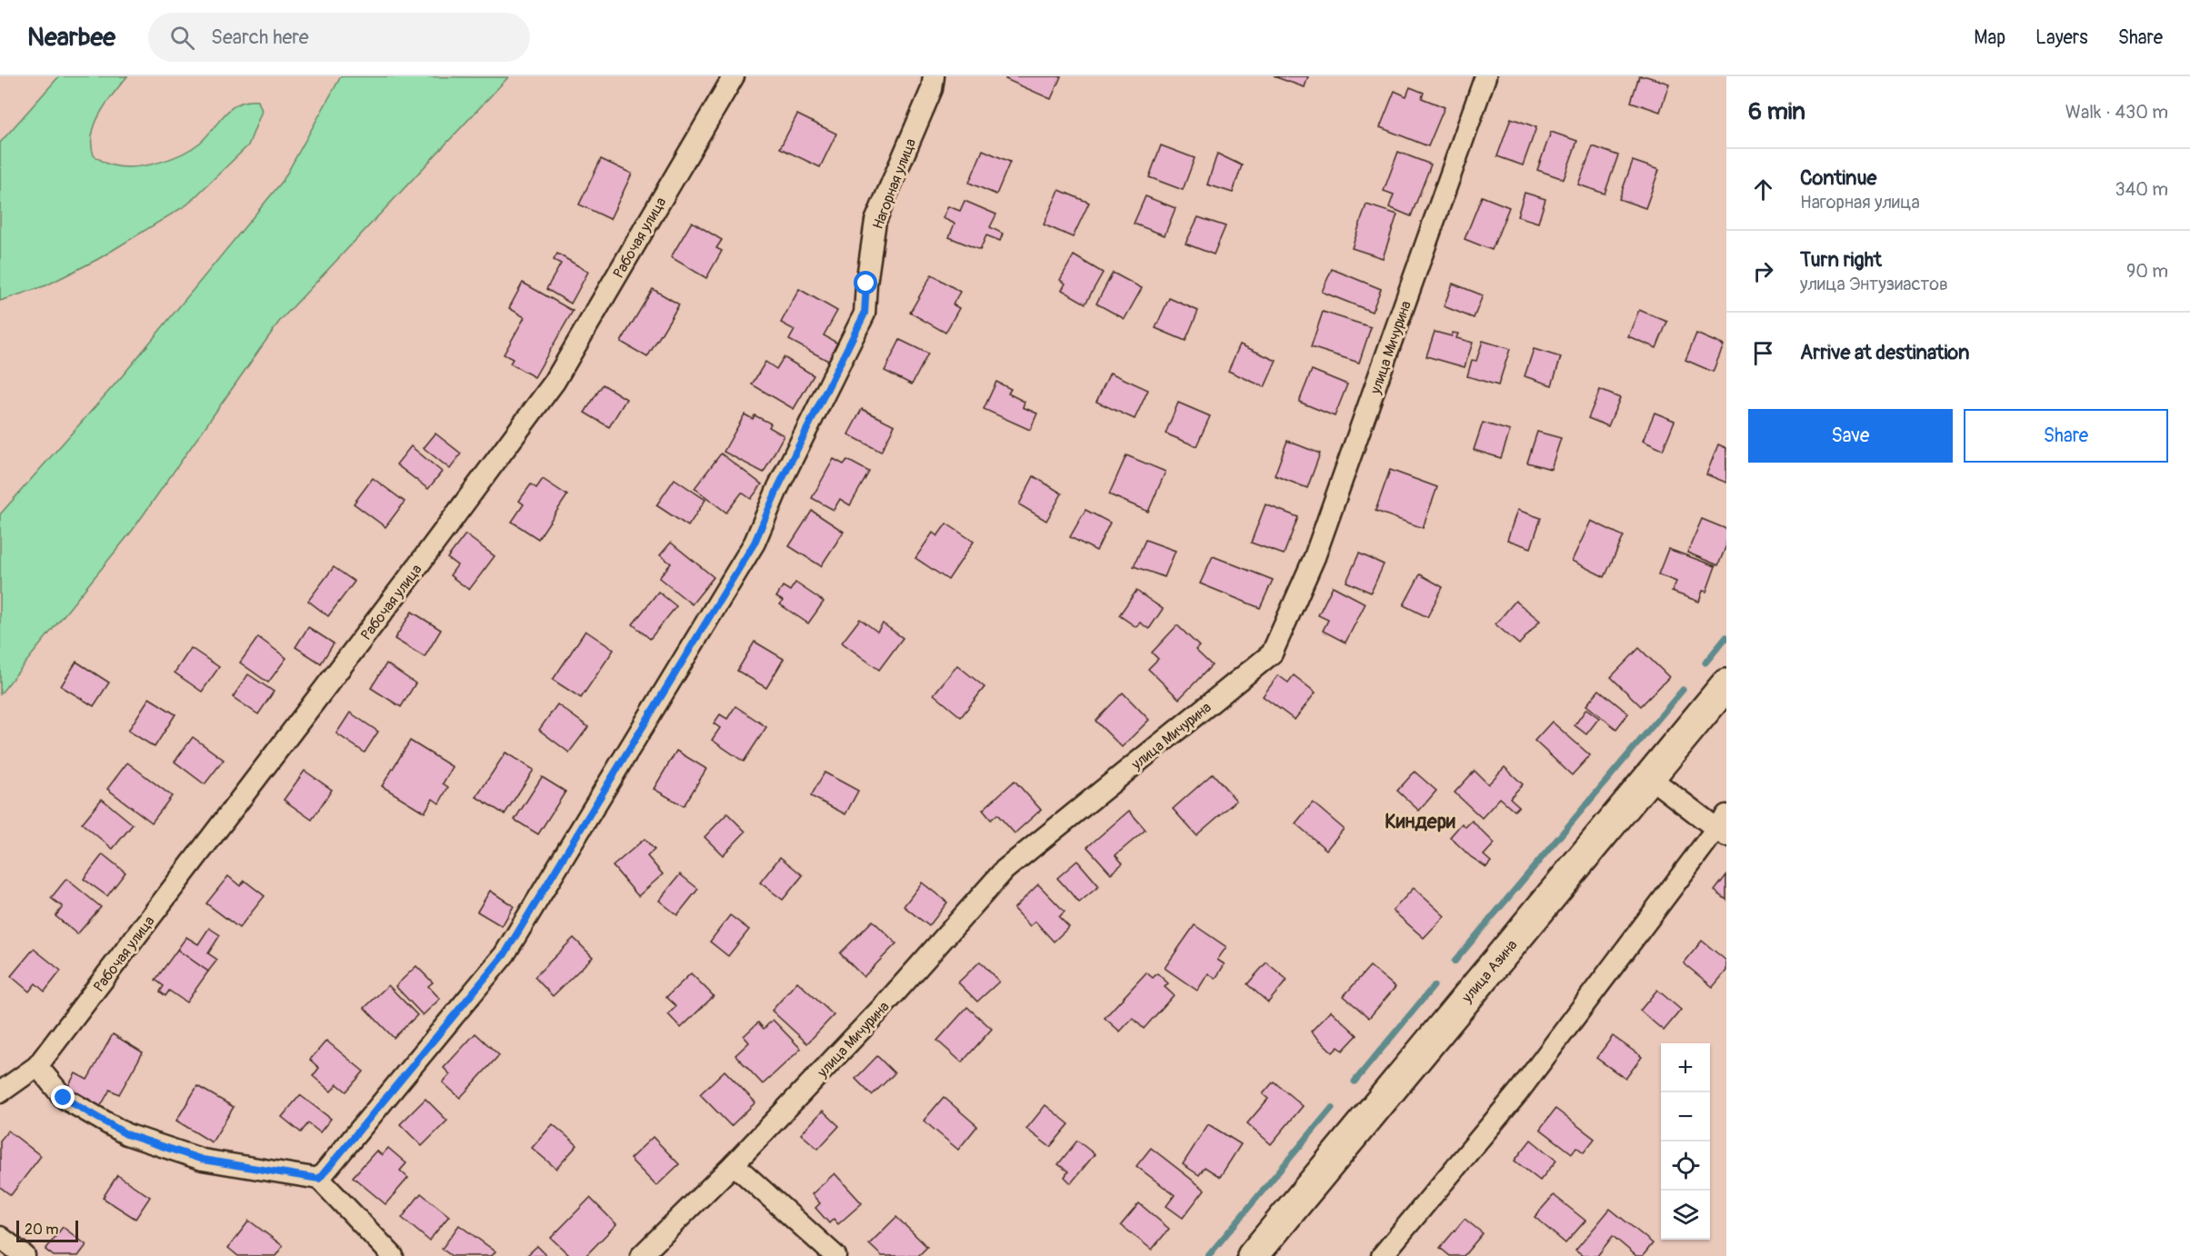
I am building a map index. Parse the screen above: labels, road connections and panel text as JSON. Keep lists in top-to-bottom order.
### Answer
{
  "streets": {
    "main road": ["улица Азина"],
    "street": ["Нагорная улица", "Рабочая улица", "улица Мичурина"]
  },
  "districts": ["Киндери"],
  "scale_bar": "20 m",
  "page": {
    "header": "Nearbee",
    "search": "Search here",
    "nav": ["Map", "Layers", "Share"],
    "heading": ["6 min", "Walk · 430 m"],
    "list": [
      ["Continue", "Нагорная улица", "340 m"],
      ["Turn right", "улица Энтузиастов", "90 m"],
      "Arrive at destination"
    ],
    "buttons": ["Save", "Share"],
    "map_buttons": ["+", "−"],
    "scale": "20 m"
  }
}
